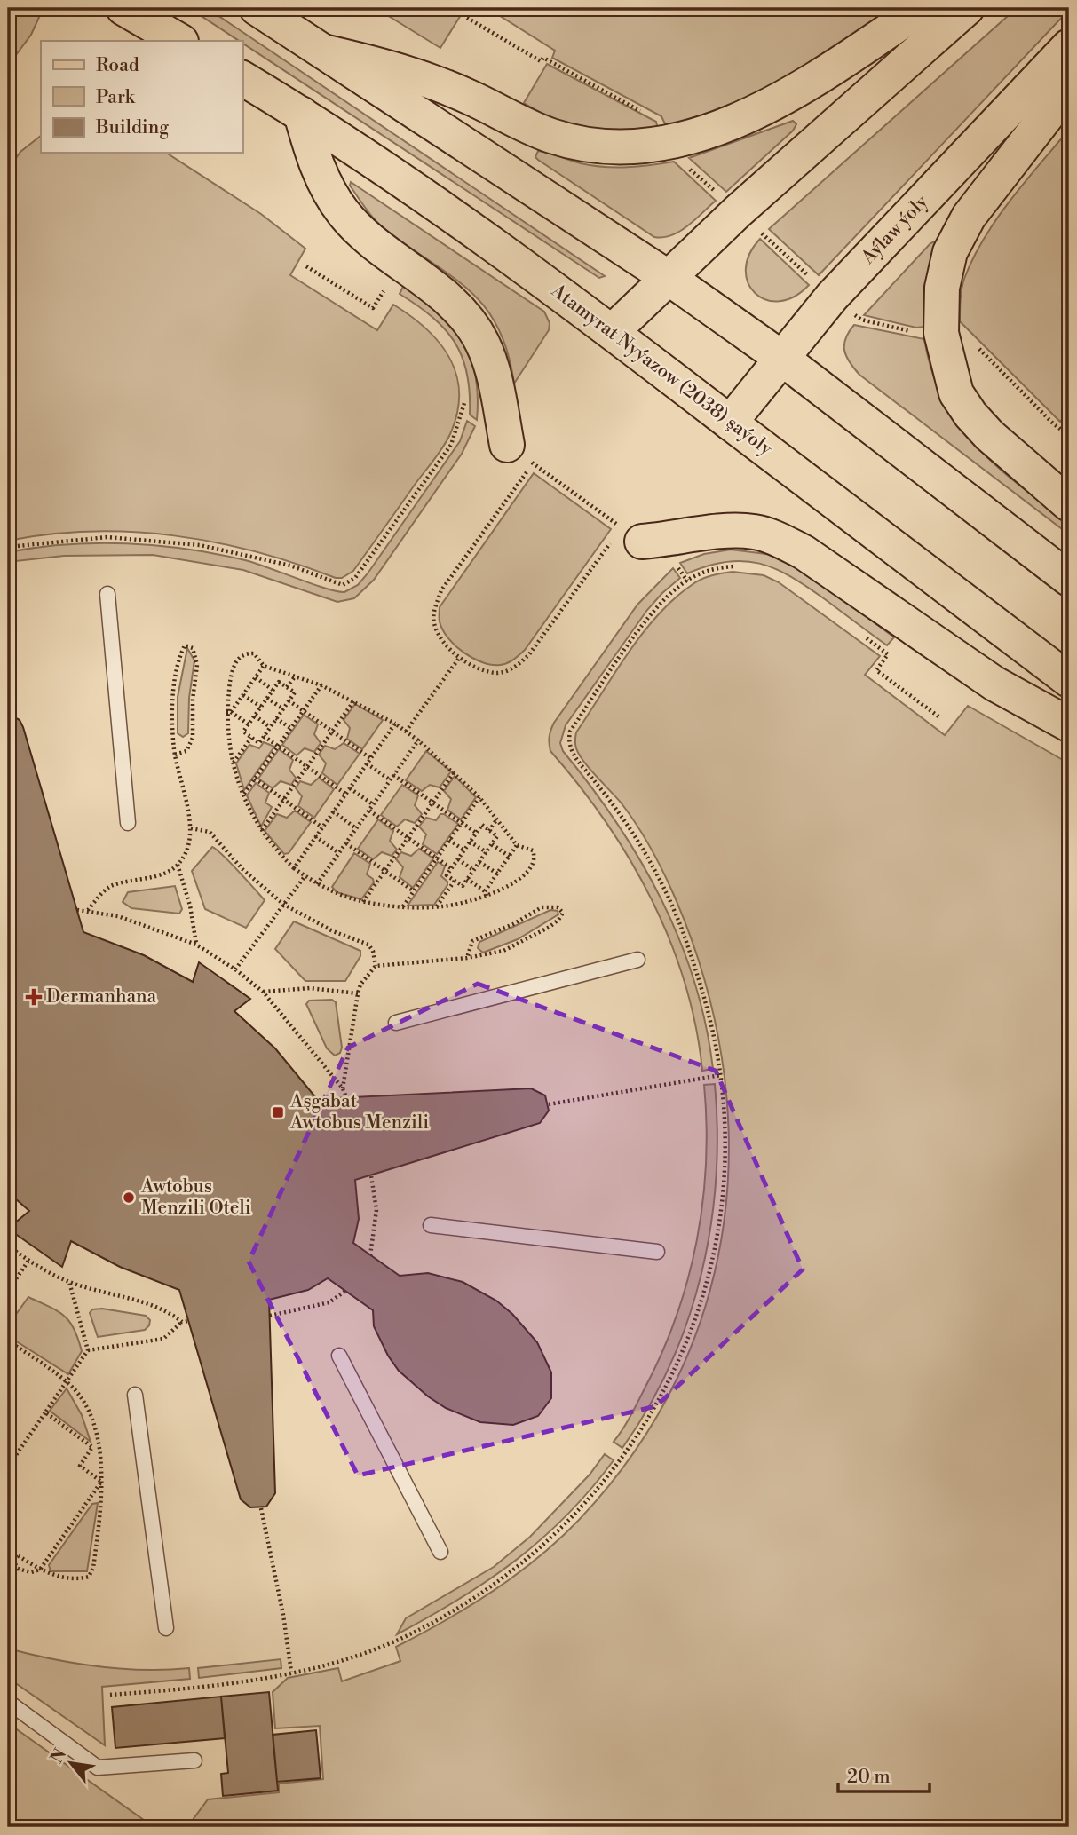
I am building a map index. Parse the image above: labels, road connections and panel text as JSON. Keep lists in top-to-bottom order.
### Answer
{
  "streets": {
    "main road": ["Aýlaw ýoly", "Atamyrat Nyýazow (2038) şaýoly"]
  },
  "crossings": [
    ["Aýlaw ýoly", "Atamyrat Nyýazow (2038) şaýoly"]
  ],
  "places": {
    "health": ["Dermanhana"],
    "transit": ["Aşgabat Awtobus Menzili"],
    "other": ["Awtobus Menzili Oteli"]
  },
  "legend": ["Road", "Park", "Building"],
  "scale_bar": "20 m",
  "north": "top left"
}
